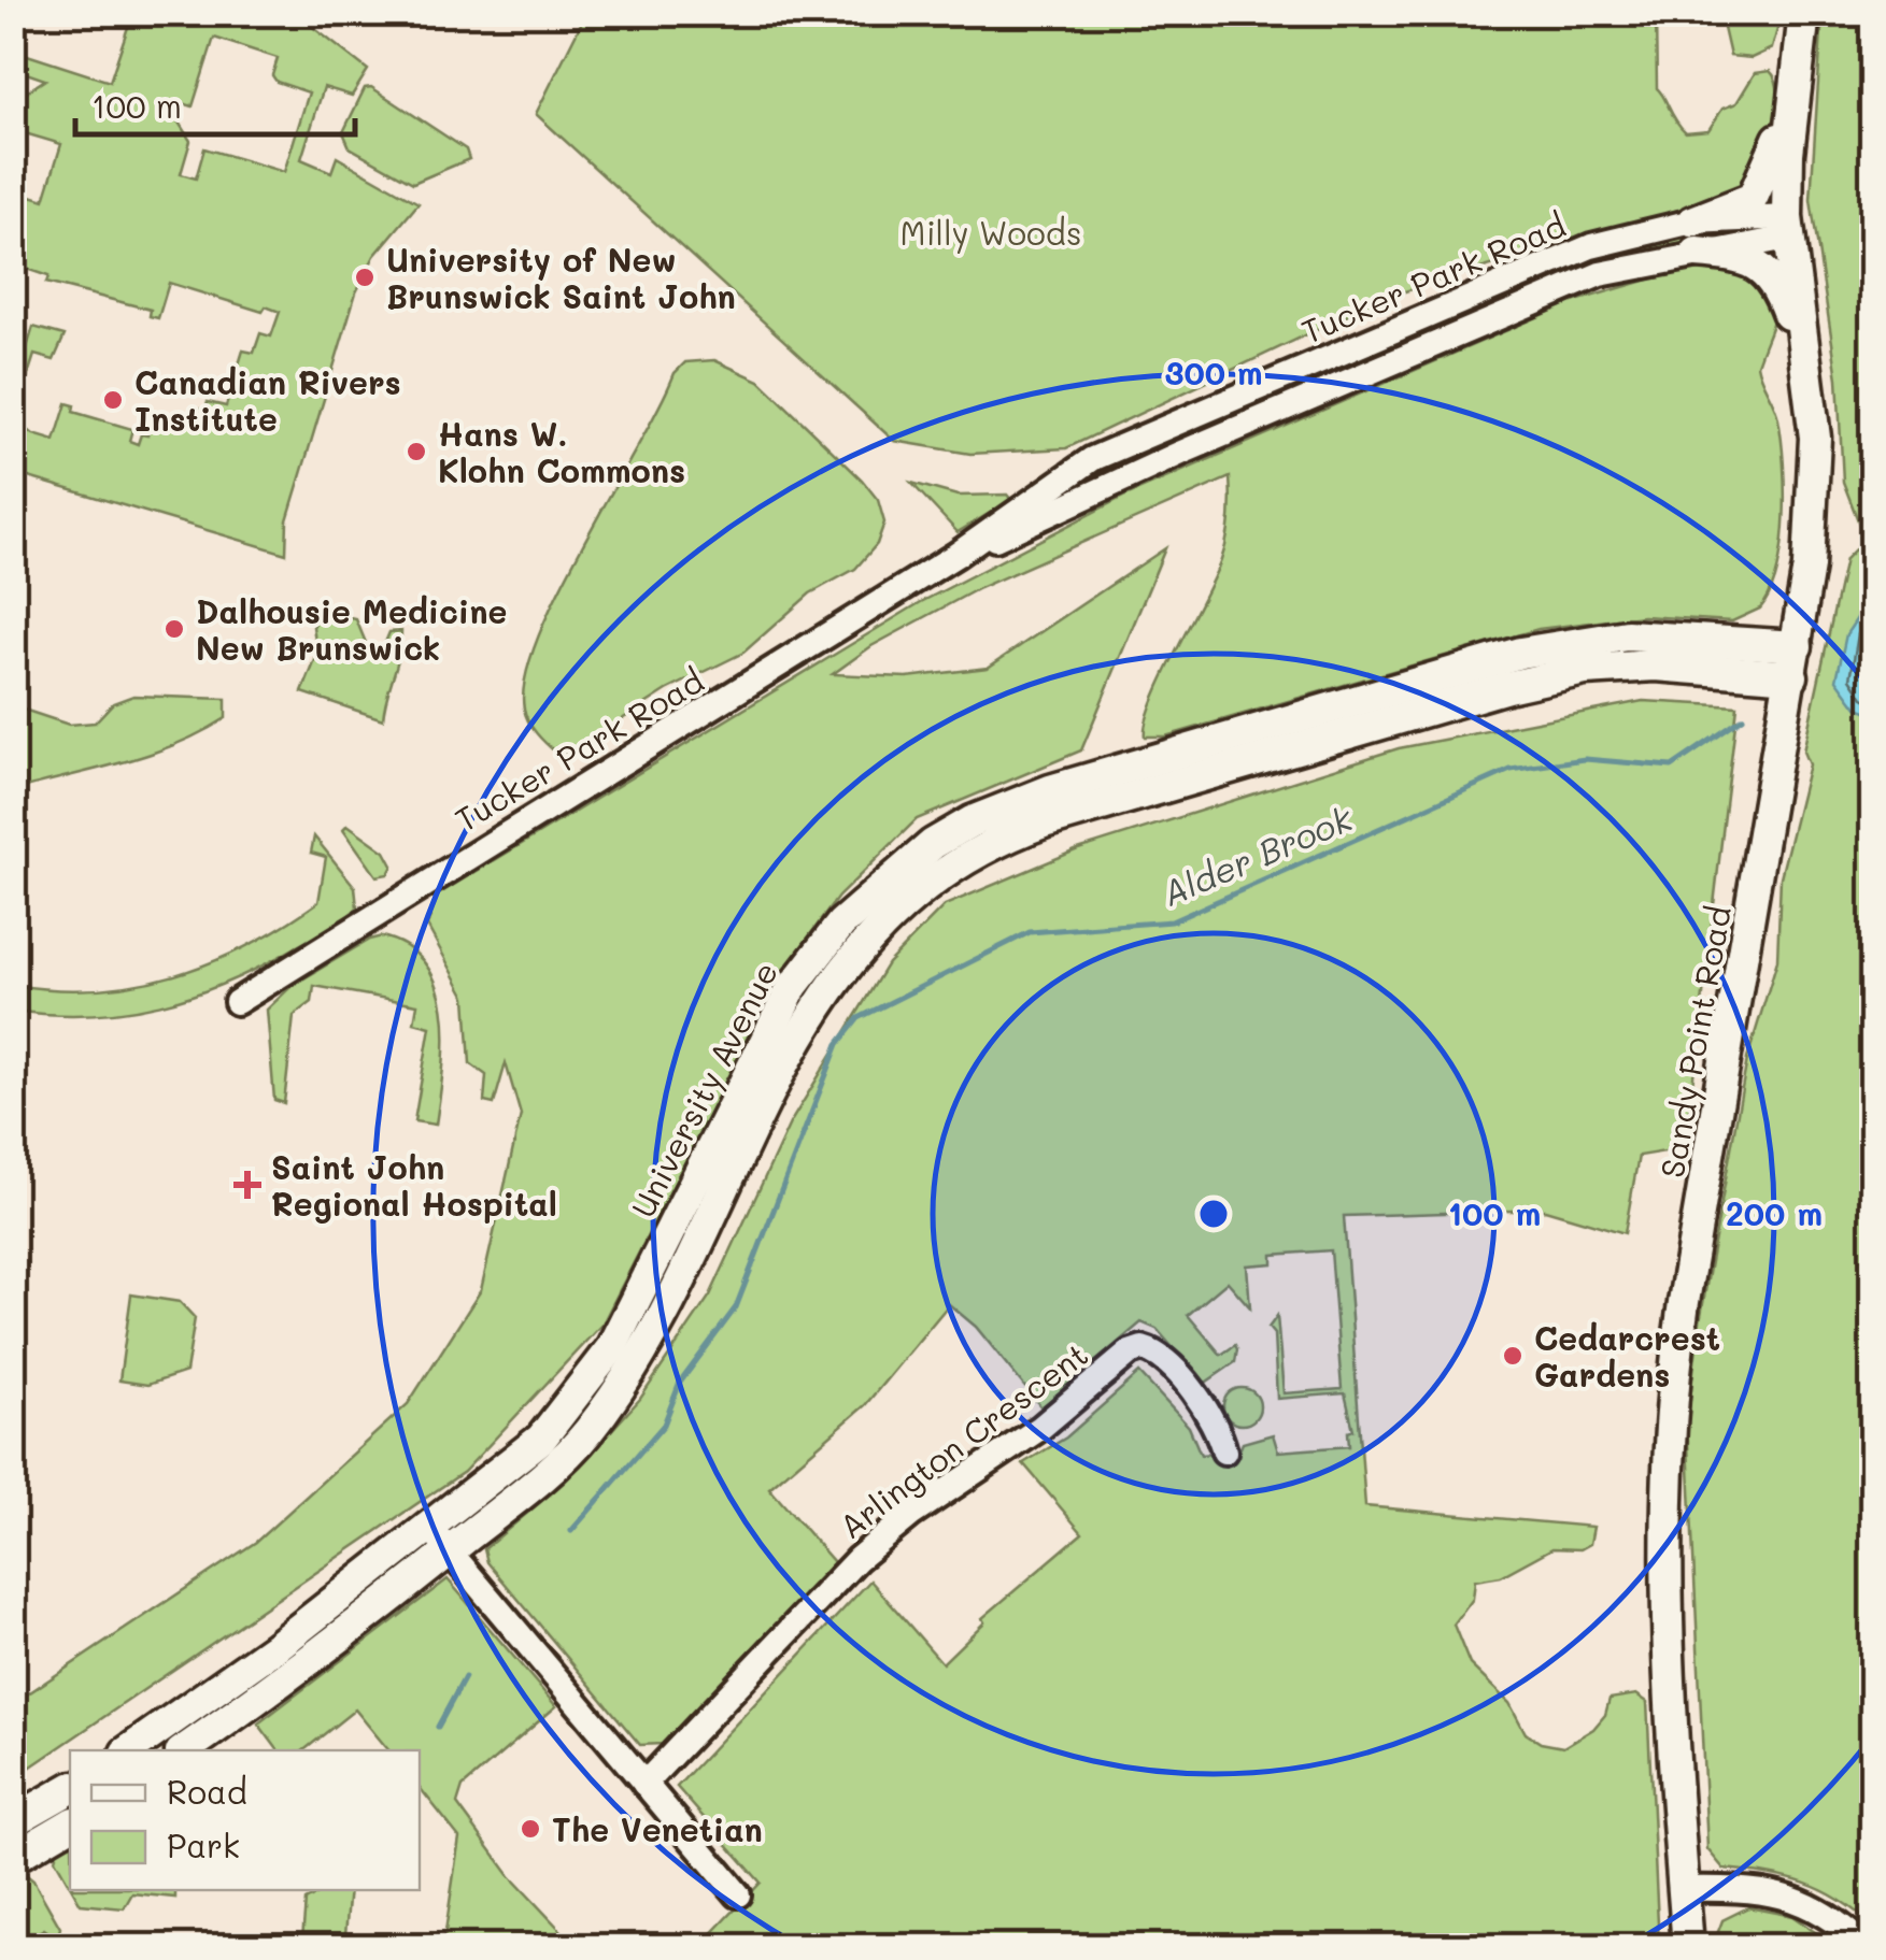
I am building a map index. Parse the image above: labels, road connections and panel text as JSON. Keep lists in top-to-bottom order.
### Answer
{
  "streets": {
    "main road": ["Sandy Point Road", "University Avenue"],
    "street": ["Tucker Park Road", "Arlington Crescent"]
  },
  "crossings": [
    ["Tucker Park Road", "Sandy Point Road"],
    ["Sandy Point Road", "University Avenue"]
  ],
  "water": ["Alder Brook"],
  "parks": ["Milly Woods"],
  "places": {
    "other": [
      "University of New Brunswick Saint John",
      "Canadian Rivers Institute",
      "Hans W. Klohn Commons",
      "Dalhousie Medicine New Brunswick",
      "Cedarcrest Gardens",
      "The Venetian"
    ],
    "health": ["Saint John Regional Hospital"]
  },
  "legend": ["Road", "Park"],
  "scale_bar": "100 m",
  "rings": ["300 m", "100 m", "200 m"]
}
